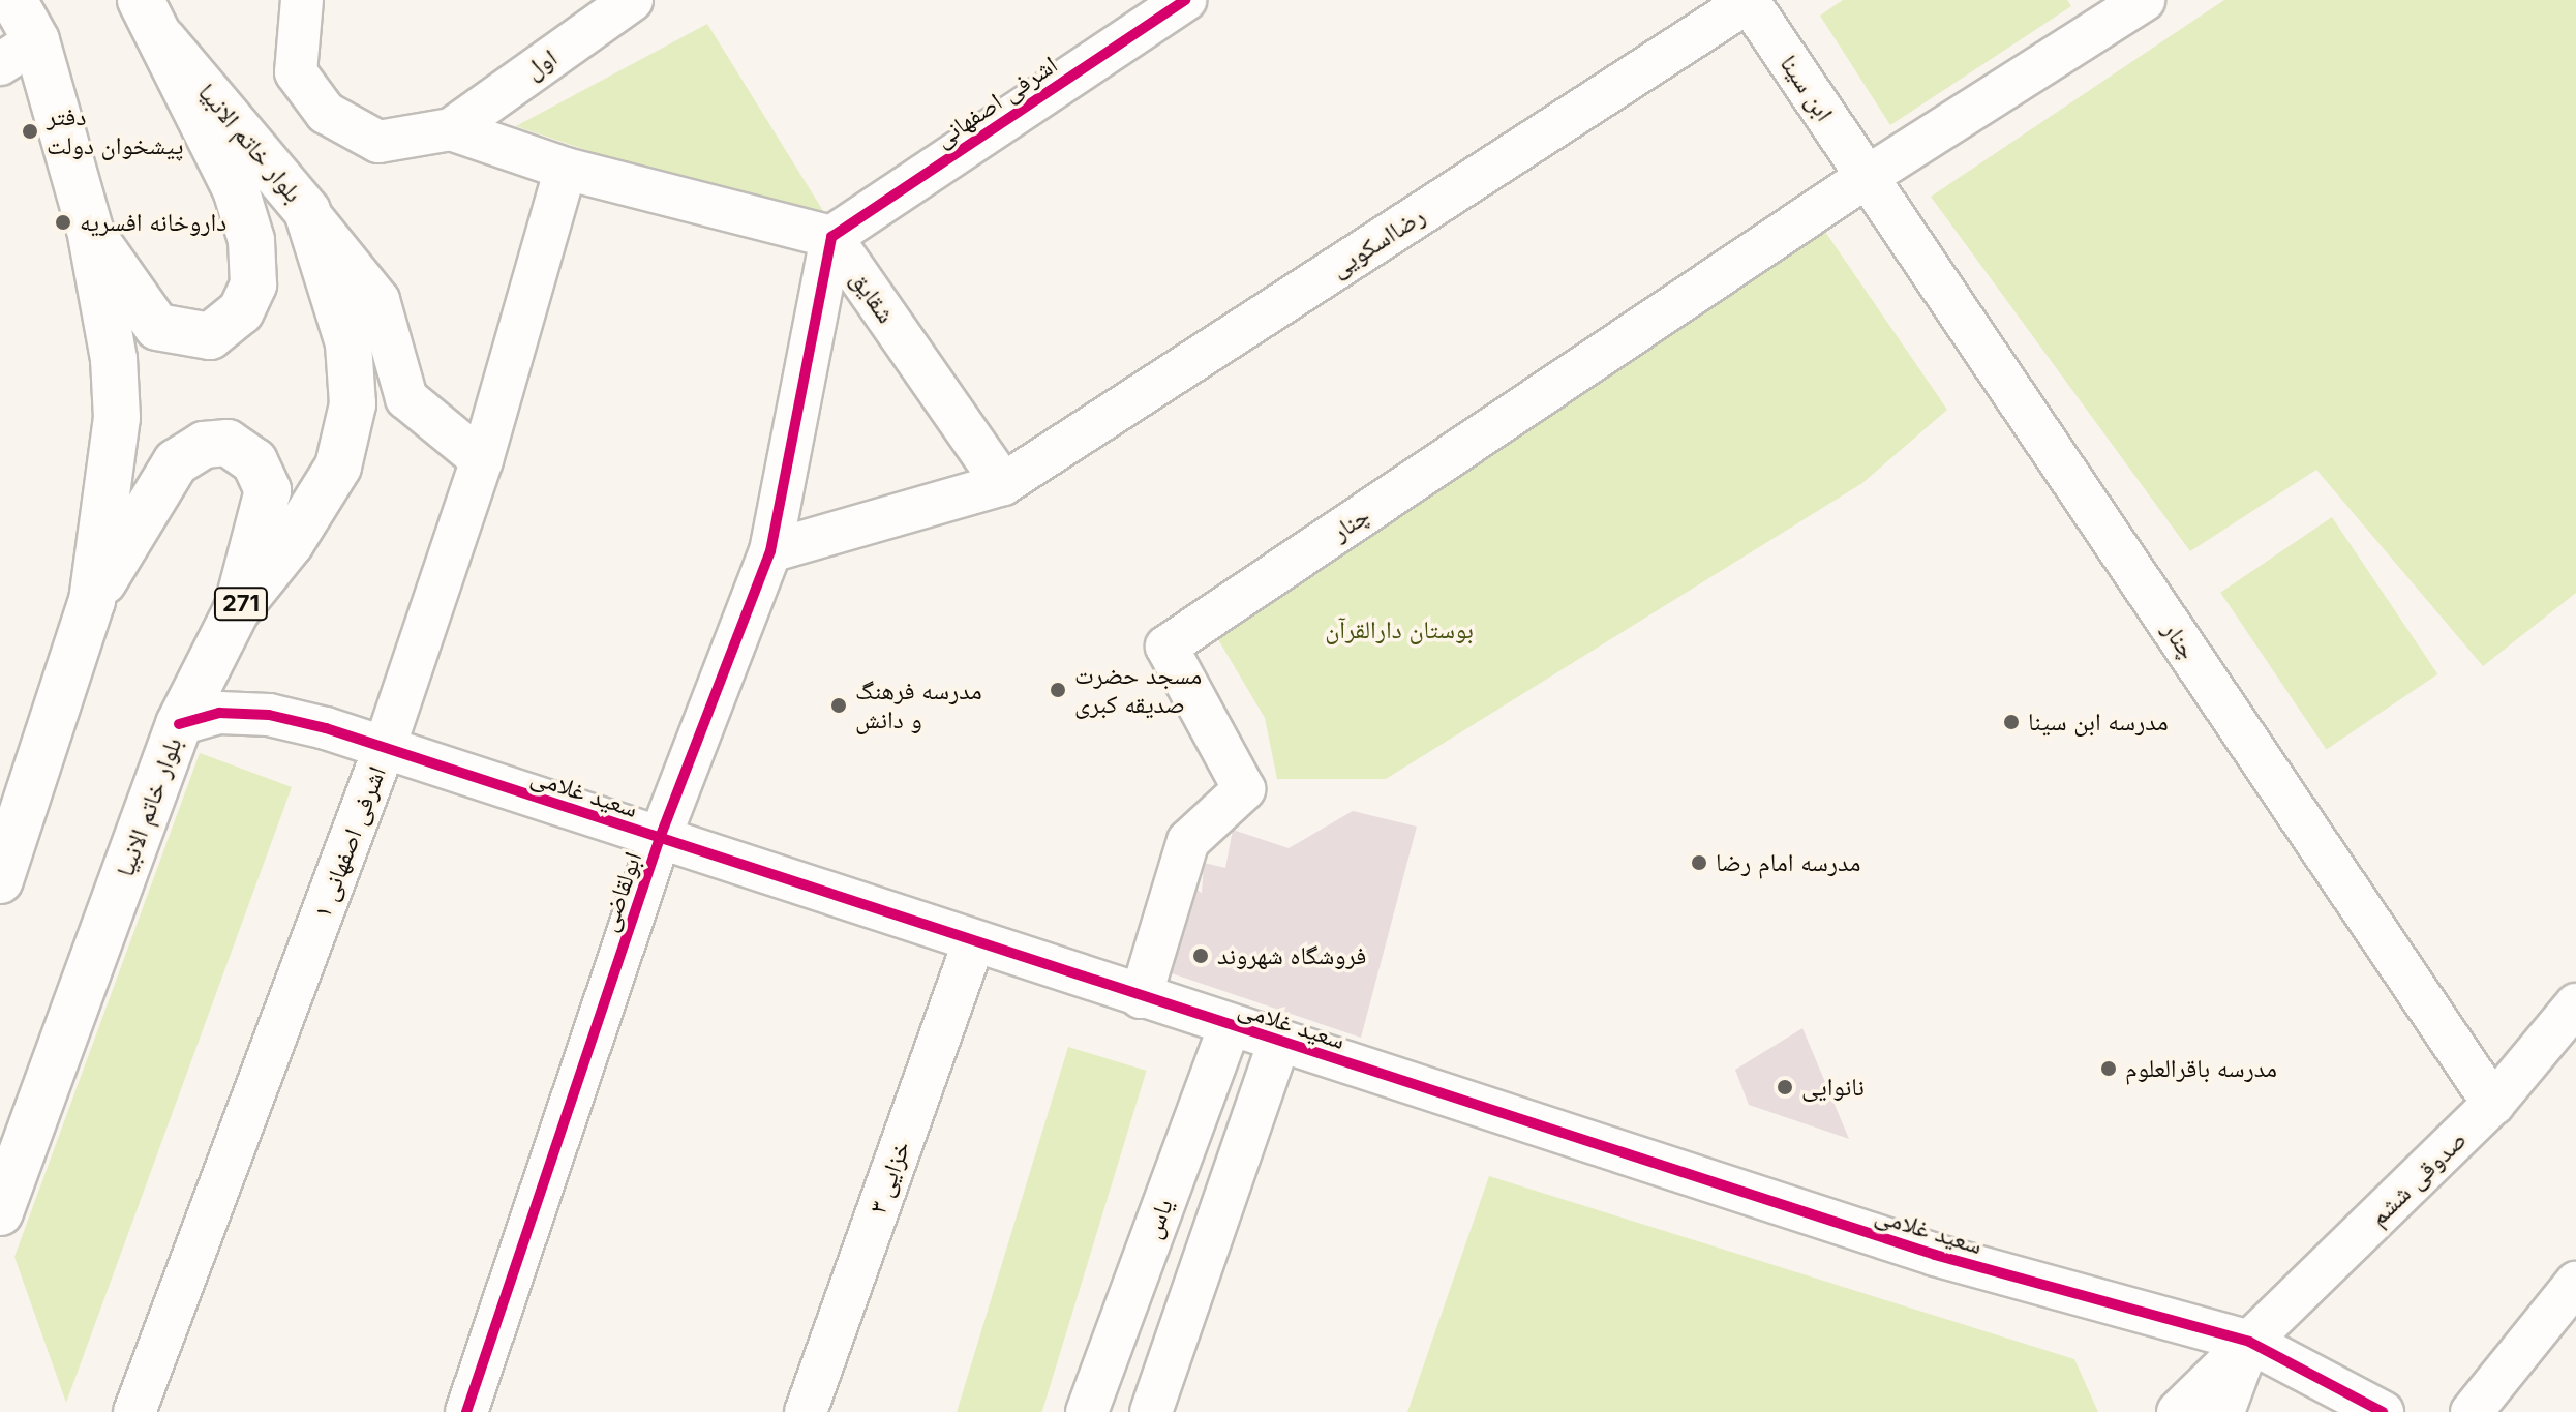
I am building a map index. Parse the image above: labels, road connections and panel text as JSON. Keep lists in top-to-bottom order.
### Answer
{
  "streets": {
    "main road": ["بلوار خاتم الانبیا", "271"],
    "street": [
      "اول",
      "ابن سینا",
      "اشرفی اصفهانی",
      "رضااسکویی",
      "شقایق",
      "چنار",
      "سعید غلامی",
      "اشرفی اصفهانی ۱",
      "ابولقاضی",
      "خزایی ۳",
      "صدوقی ششم",
      "یاس"
    ]
  },
  "crossings": [
    ["ابن سینا", "رضااسکویی"],
    ["ابن سینا", "چنار"],
    ["اشرفی اصفهانی", "شقایق"],
    ["اشرفی اصفهانی", "ابولقاضی"],
    ["بلوار خاتم الانبیا", "271"],
    ["بلوار خاتم الانبیا", "سعید غلامی"],
    ["رضااسکویی", "شقایق"],
    ["شقایق", "ابولقاضی"],
    ["چنار", "سعید غلامی"],
    ["چنار", "صدوقی ششم"],
    ["سعید غلامی", "اشرفی اصفهانی ۱"],
    ["سعید غلامی", "ابولقاضی"],
    ["سعید غلامی", "خزایی ۳"],
    ["سعید غلامی", "صدوقی ششم"],
    ["سعید غلامی", "یاس"]
  ],
  "parks": ["بوستان دارالقرآن"],
  "places": [
    "دفتر پیشخوان دولت",
    "داروخانه افسریه",
    "مسجد حضرت صدیقه کبری",
    "مدرسه فرهنگ و دانش",
    "مدرسه ابن سینا",
    "مدرسه امام رضا",
    "فروشگاه شهروند",
    "مدرسه باقرالعلوم",
    "نانوایی"
  ]
}
